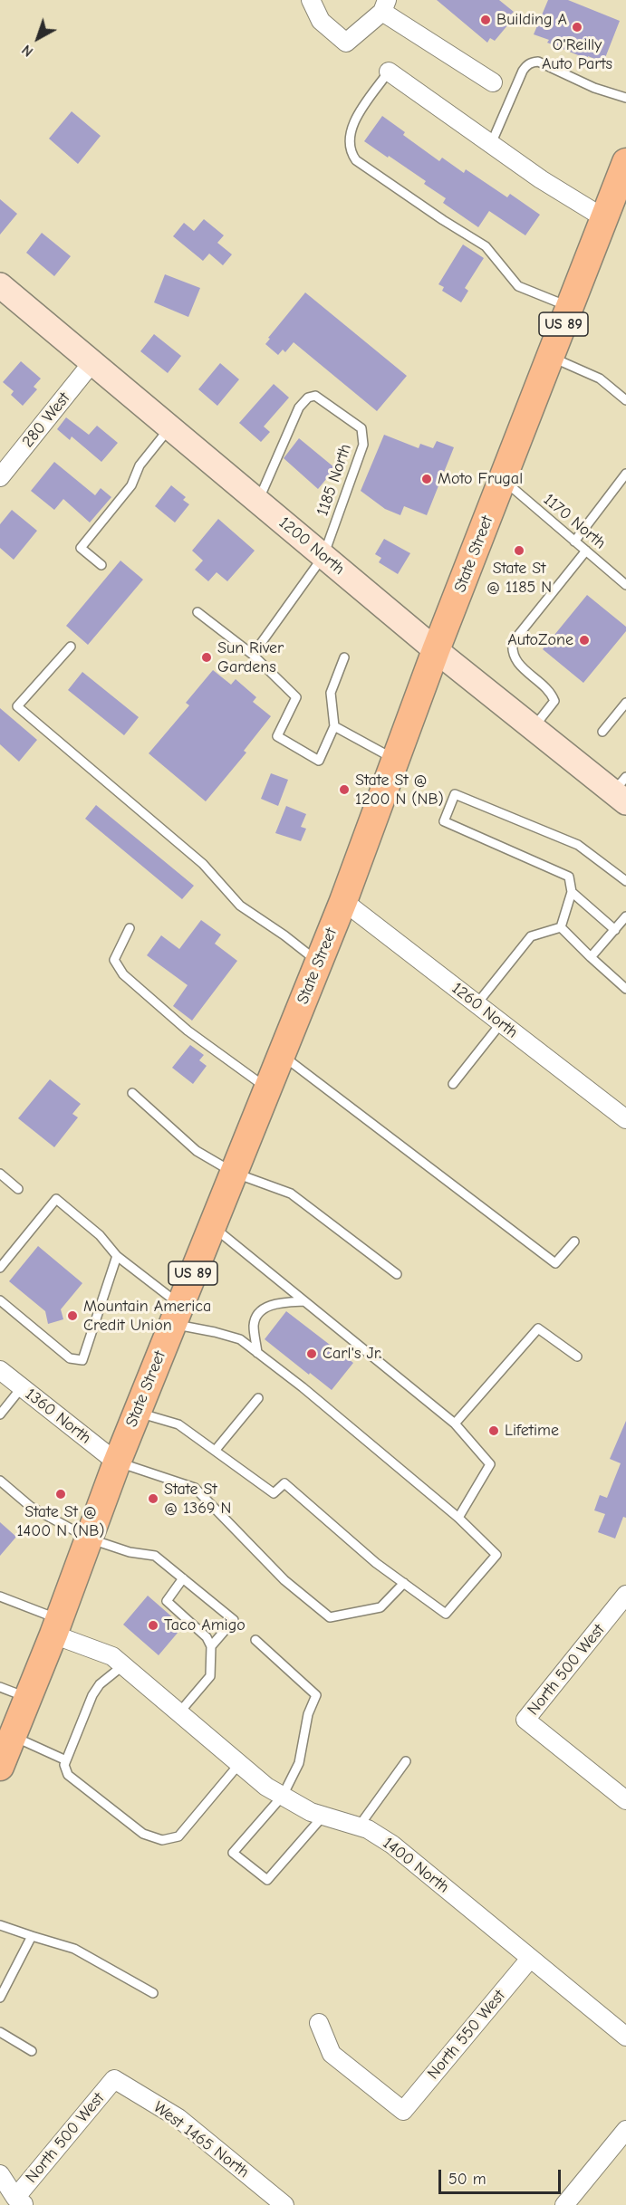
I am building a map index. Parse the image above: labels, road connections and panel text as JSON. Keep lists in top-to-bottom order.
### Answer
{
  "streets": {
    "main road": ["US 89", "State Street"],
    "street": [
      "280 West",
      "1200 North",
      "1260 North",
      "1360 North",
      "North 500 West",
      "1400 North",
      "North 550 West",
      "West 1465 North"
    ],
    "lane": ["1185 North", "1170 North"]
  },
  "crossings": [
    ["280 West", "1200 North"],
    ["1185 North", "1200 North"],
    ["1170 North", "State Street"],
    ["1200 North", "State Street"],
    ["State Street", "1260 North"],
    ["State Street", "1360 North"],
    ["State Street", "1400 North"],
    ["North 500 West", "West 1465 North"],
    ["1400 North", "North 550 West"]
  ],
  "places": [
    "Building A",
    "O'Reilly Auto Parts",
    "Moto Frugal",
    "State St @ 1185 N",
    "AutoZone",
    "Sun River Gardens",
    "State St @ 1200 N (NB)",
    "Mountain America Credit Union",
    "Carl's Jr.",
    "Lifetime",
    "State St @ 1400 N (NB)",
    "State St @ 1369 N",
    "Taco Amigo"
  ],
  "scale_bar": "50 m",
  "north": "bottom left"
}
